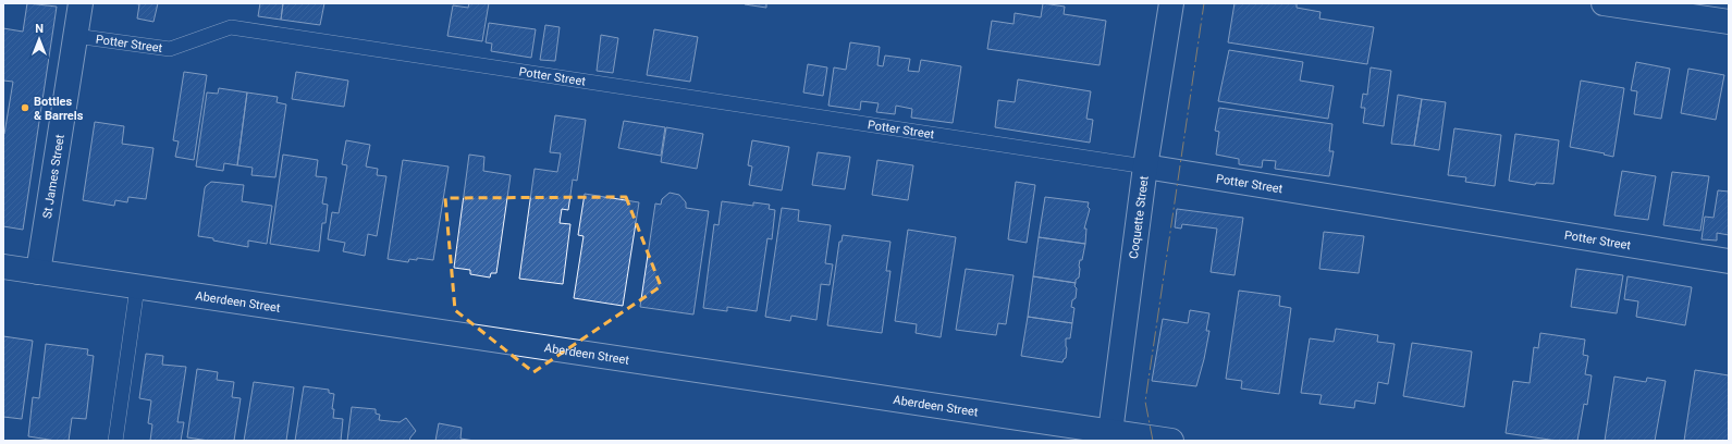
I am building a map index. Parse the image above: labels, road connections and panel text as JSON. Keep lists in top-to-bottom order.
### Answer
{
  "streets": {
    "street": [
      "Potter Street",
      "St James Street",
      "Coquette Street",
      "Aberdeen Street"
    ]
  },
  "crossings": [
    ["Potter Street", "St James Street"],
    ["Potter Street", "Coquette Street"],
    ["St James Street", "Aberdeen Street"],
    ["Coquette Street", "Aberdeen Street"]
  ],
  "places": ["Bottles & Barrels"],
  "north": "top"
}
